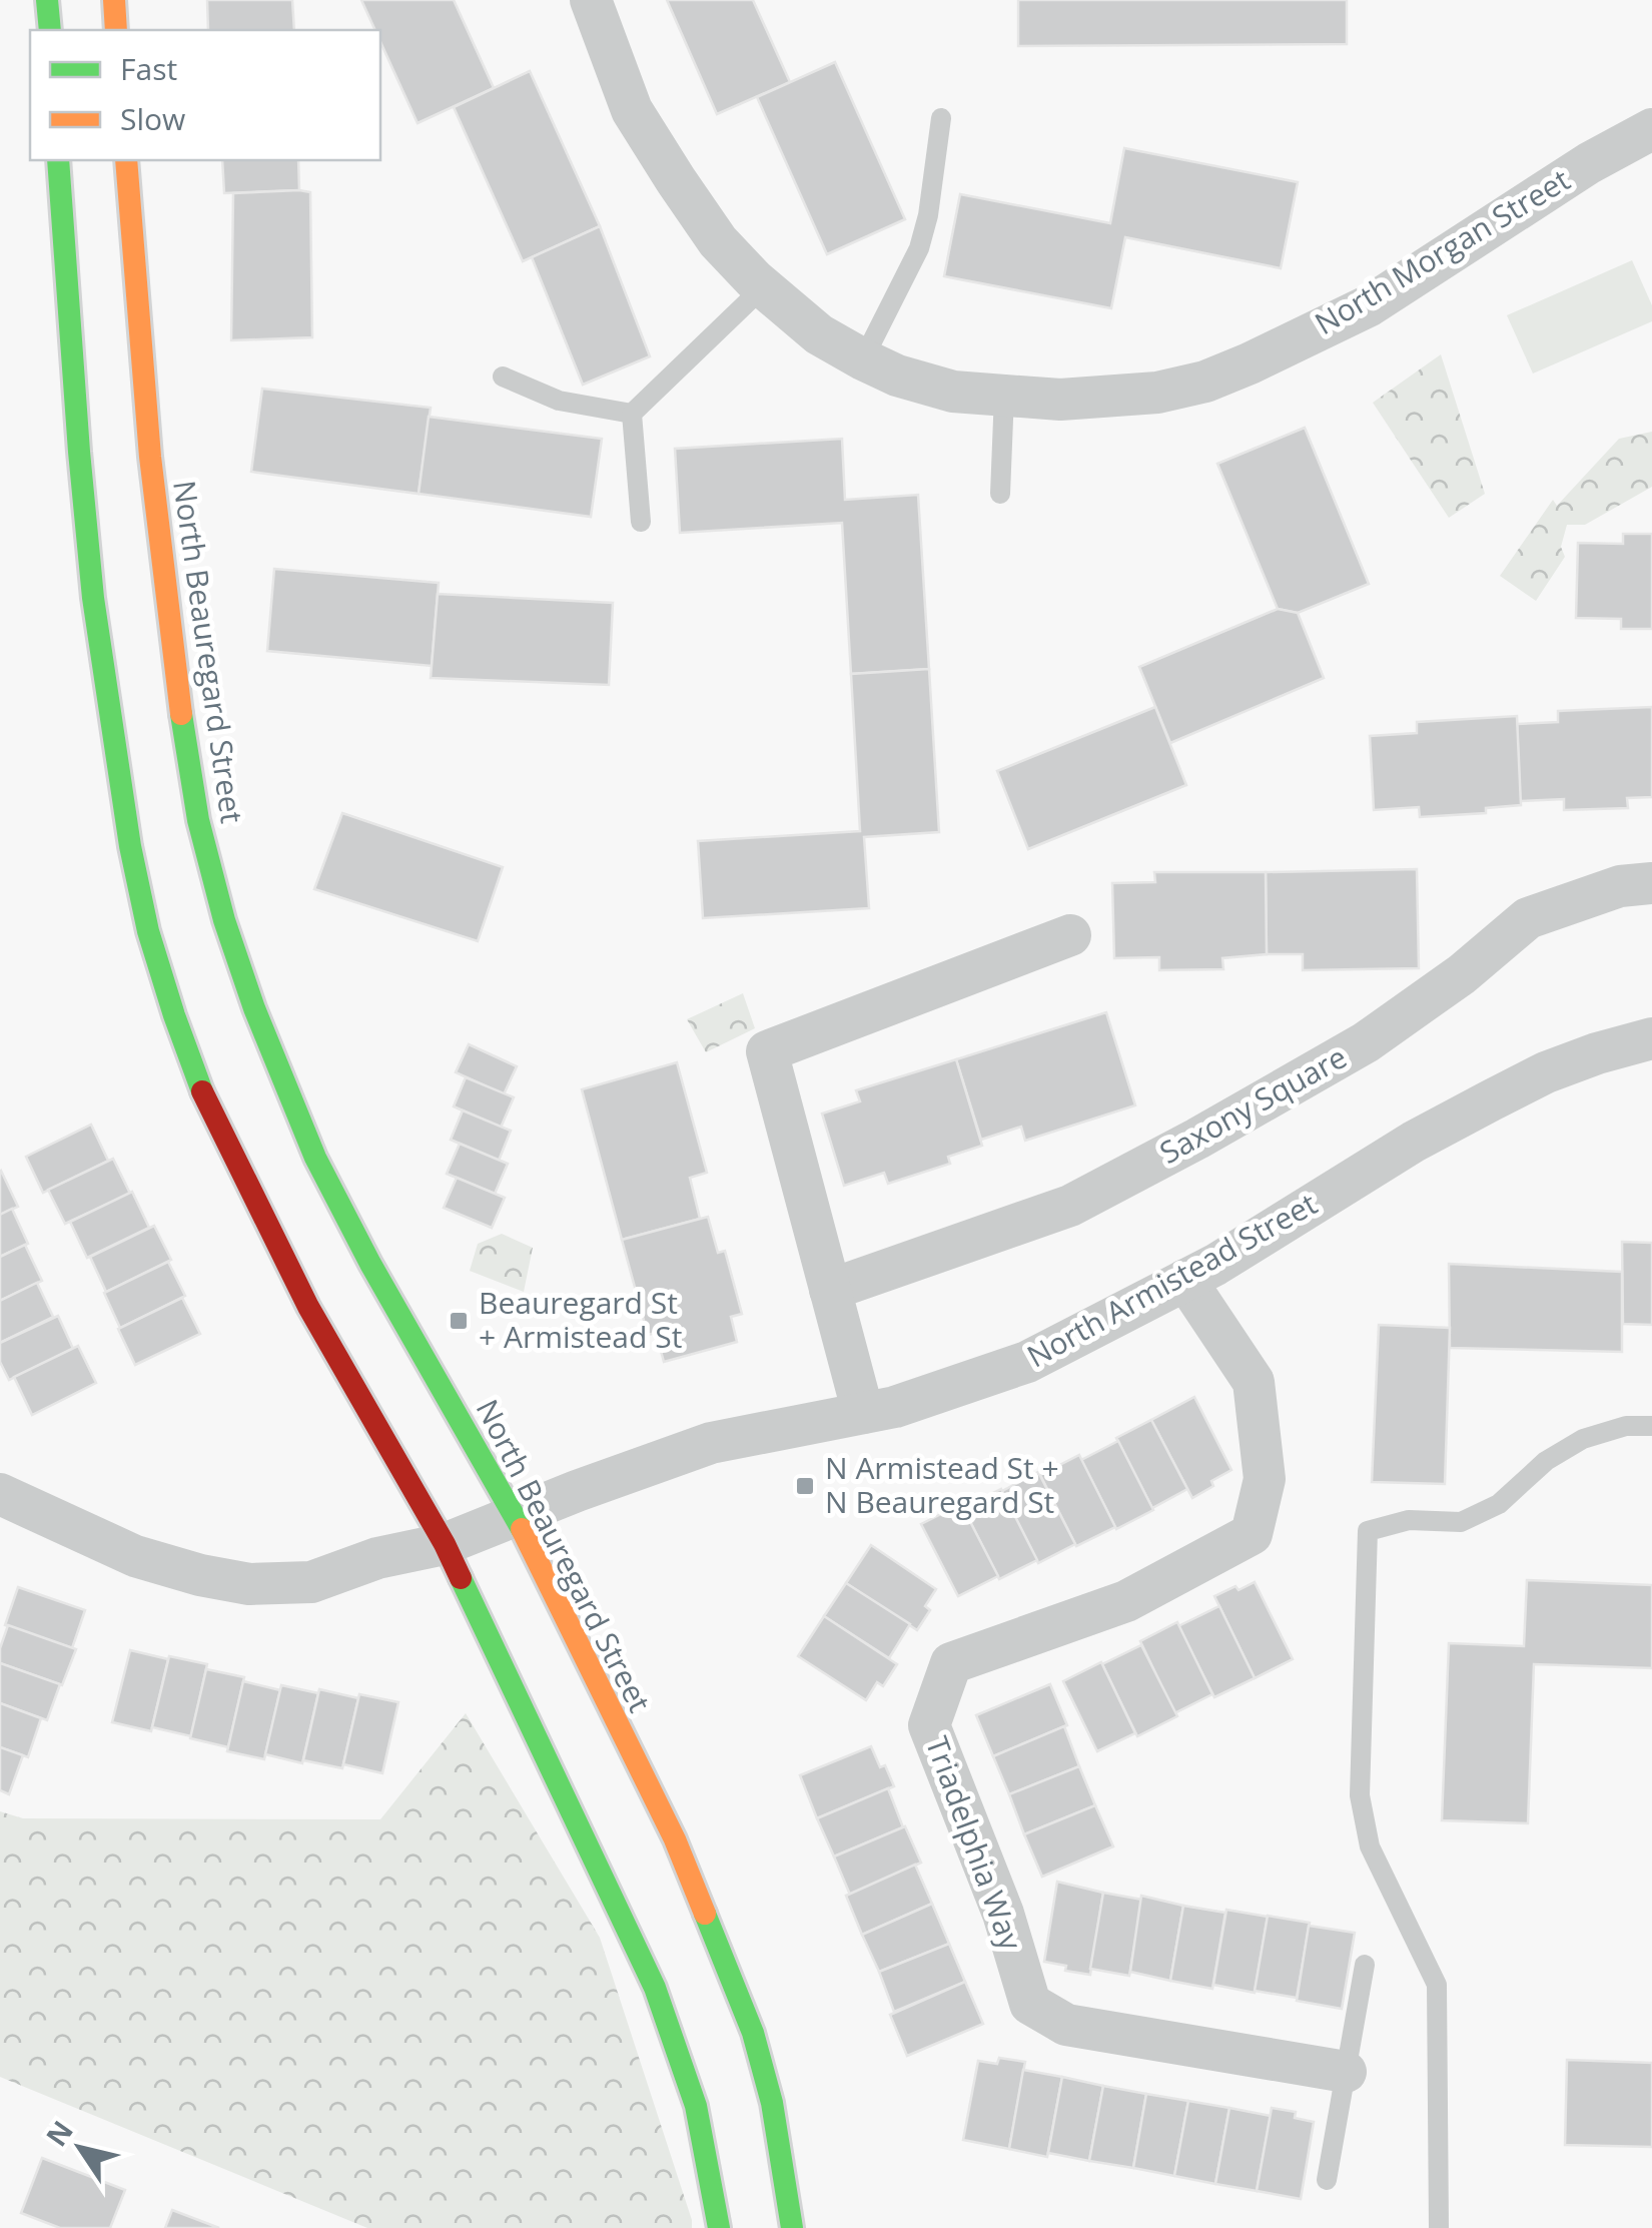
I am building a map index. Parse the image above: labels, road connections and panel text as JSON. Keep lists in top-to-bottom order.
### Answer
{
  "streets": {
    "main road": ["North Beauregard Street"],
    "street": [
      "North Morgan Street",
      "Saxony Square",
      "North Armistead Street",
      "Triadelphia Way"
    ]
  },
  "crossings": [
    ["North Beauregard Street", "North Armistead Street"],
    ["North Armistead Street", "Triadelphia Way"]
  ],
  "places": {
    "transit": ["Beauregard St + Armistead St", "N Armistead St + N Beauregard St"]
  },
  "legend": ["Fast", "Slow"],
  "north": "top left"
}
